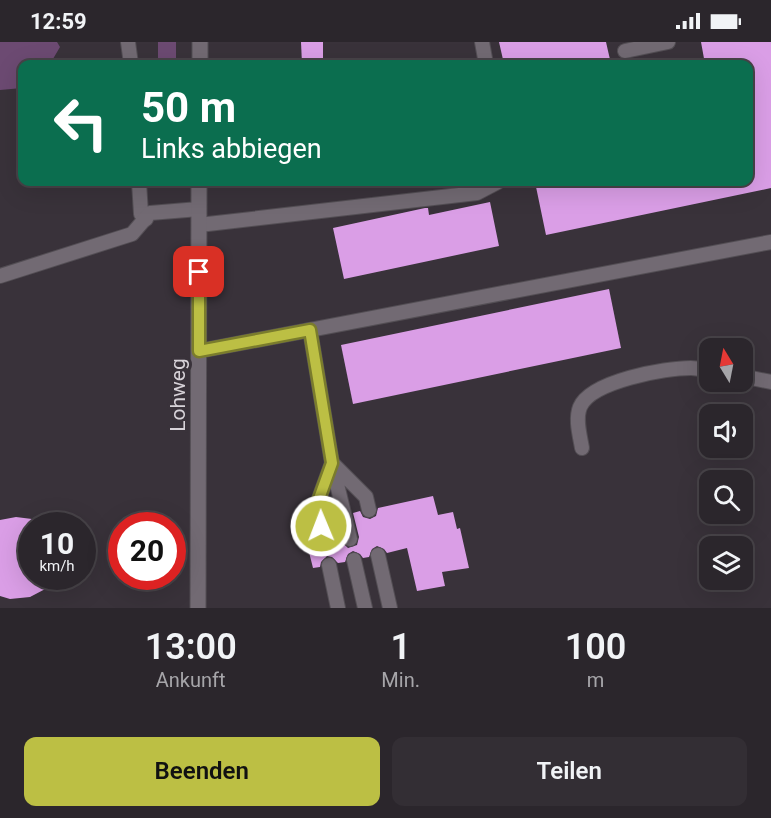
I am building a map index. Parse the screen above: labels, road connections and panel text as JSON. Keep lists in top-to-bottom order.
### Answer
{
  "streets": {
    "street": ["Lohweg"]
  },
  "north": "top",
  "page": {
    "status": "12:59",
    "turn": ["50 m", "Links abbiegen"],
    "speed": "10 km/h",
    "limit": "20",
    "eta": [
      "13:00",
      "Ankunft",
      "1",
      "Min.",
      "100",
      "m"
    ],
    "buttons": ["Beenden", "Teilen"]
  }
}
